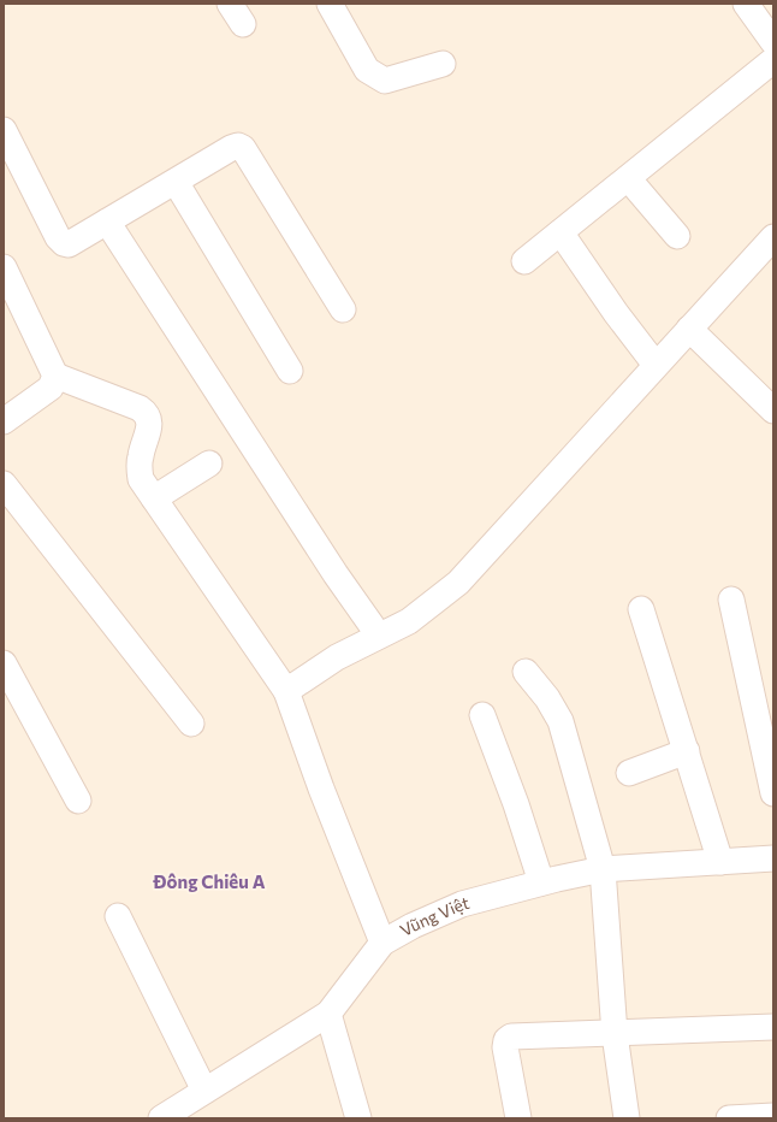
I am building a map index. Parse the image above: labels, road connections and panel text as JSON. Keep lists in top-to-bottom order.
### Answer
{
  "streets": {
    "street": ["Vũng Việt"]
  },
  "districts": ["Đông Chiêu A"]
}
